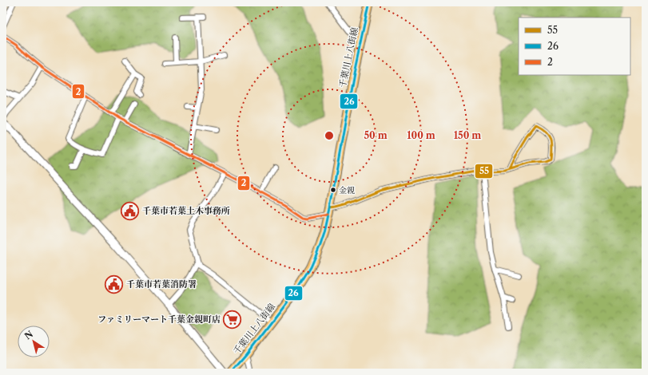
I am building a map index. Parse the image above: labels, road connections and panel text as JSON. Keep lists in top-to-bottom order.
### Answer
{
  "streets": {
    "main road": ["千葉川上八街線"]
  },
  "places": {
    "other": ["金親"],
    "public building": ["千葉市若葉土木事務所", "千葉市若葉消防署"],
    "supermarket": ["ファミリーマート千葉金親町店"]
  },
  "lines": ["transit line 26", "transit line 2", "transit line 55"],
  "legend": ["55", "26", "2"],
  "north": "top left",
  "rings": ["50 m", "100 m", "150 m"]
}
